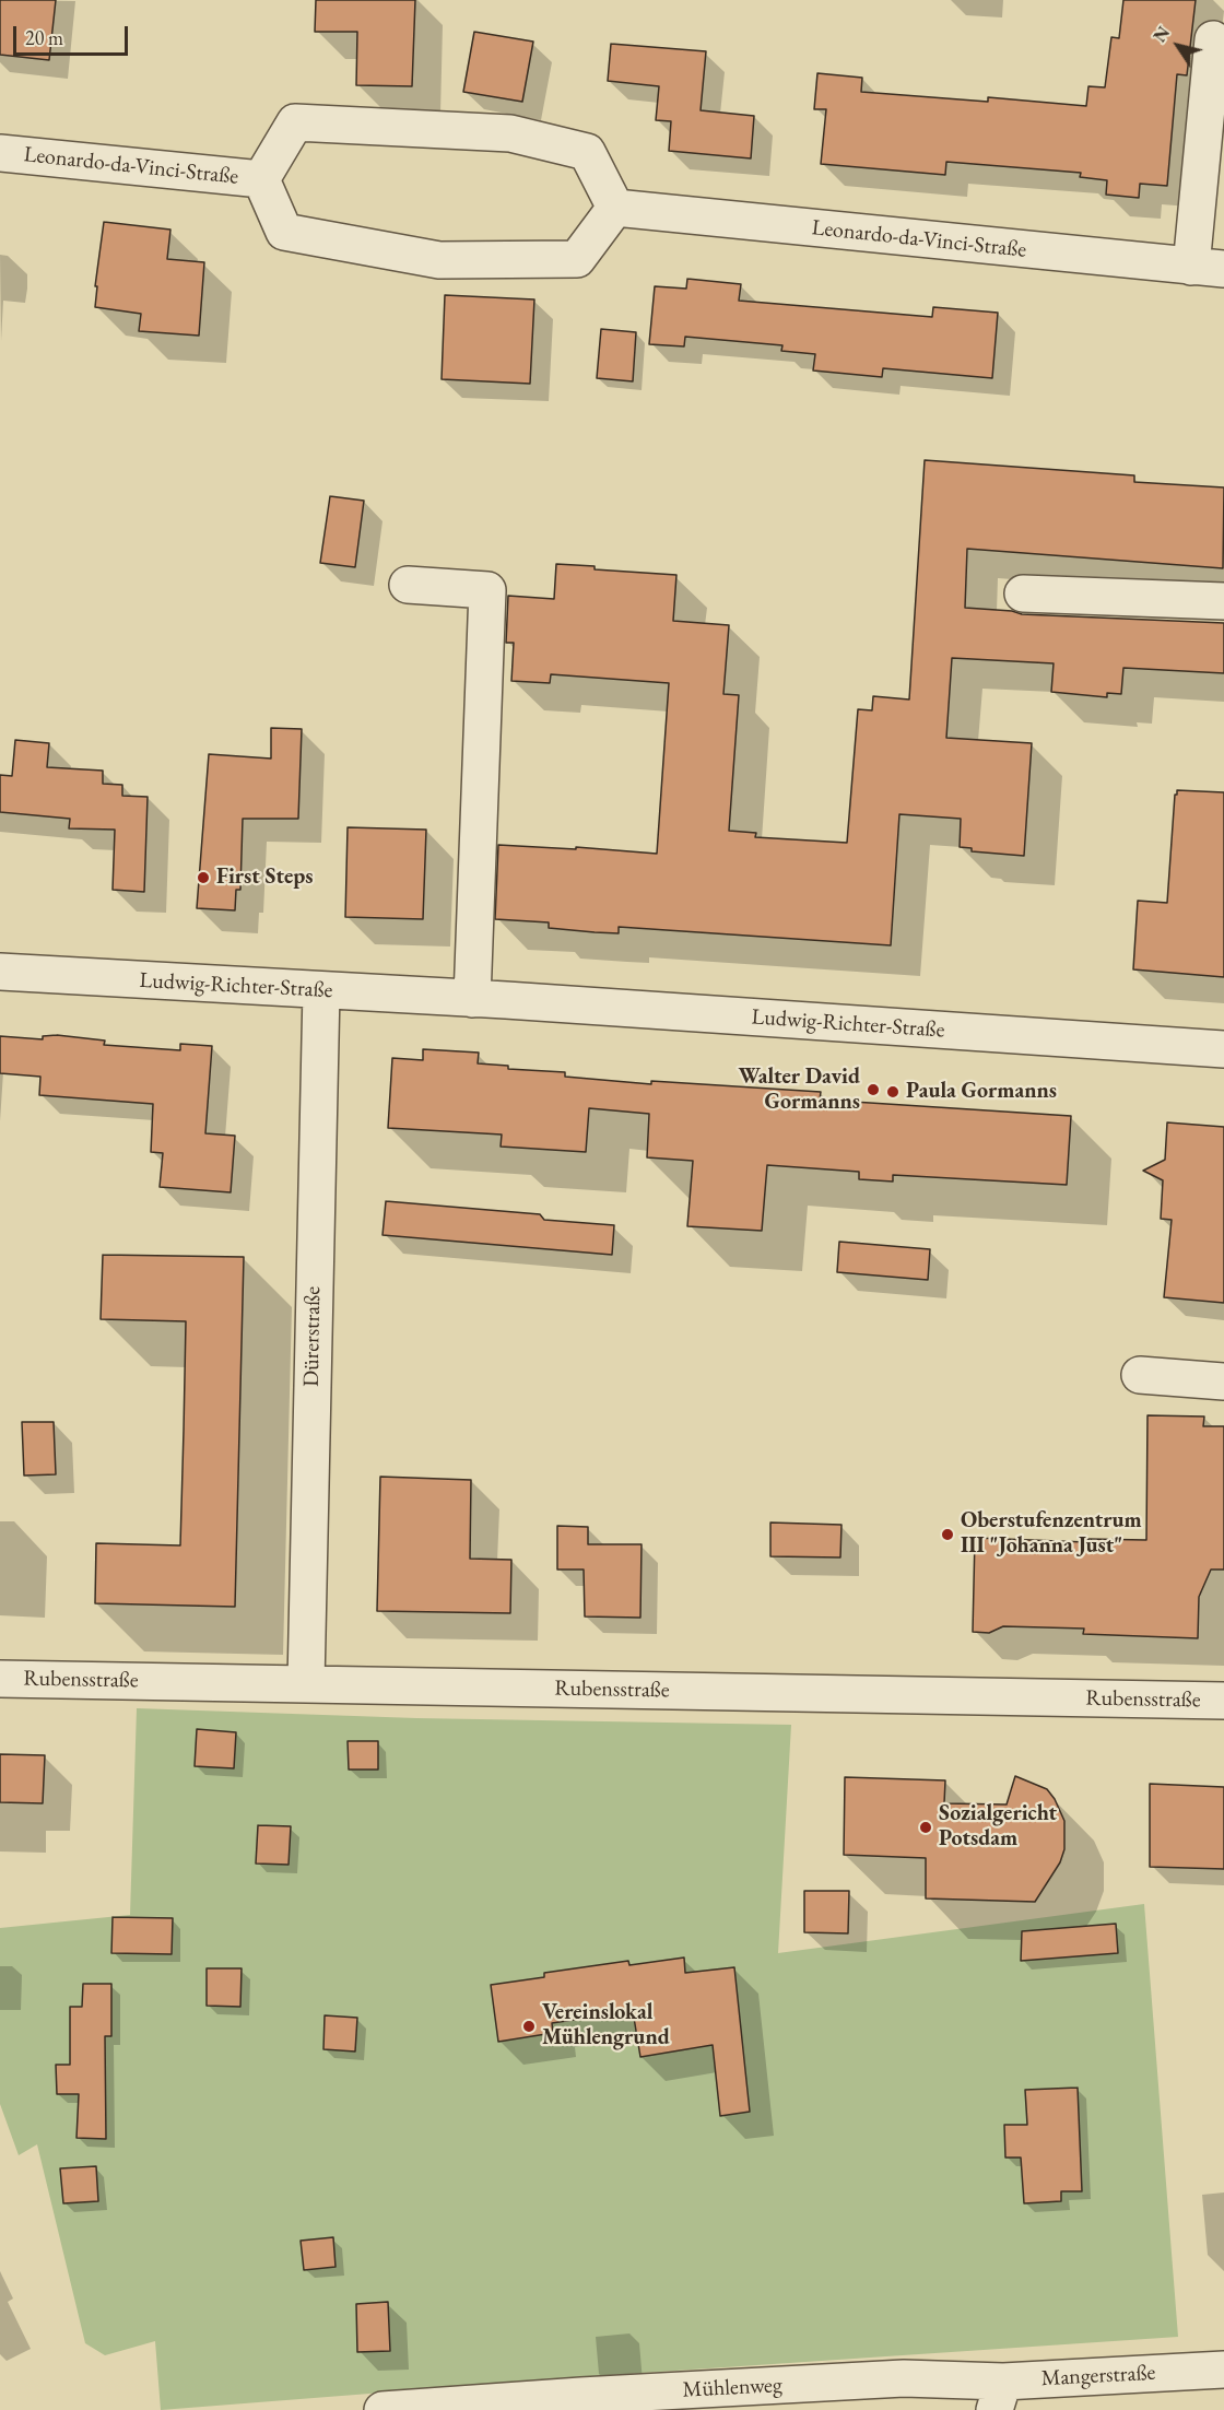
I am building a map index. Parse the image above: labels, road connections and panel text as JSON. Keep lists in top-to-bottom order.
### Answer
{
  "streets": {
    "street": [
      "Leonardo-da-Vinci-Straße",
      "Ludwig-Richter-Straße",
      "Dürerstraße",
      "Rubensstraße",
      "Mangerstraße",
      "Mühlenweg"
    ]
  },
  "crossings": [
    ["Ludwig-Richter-Straße", "Dürerstraße"],
    ["Dürerstraße", "Rubensstraße"],
    ["Mangerstraße", "Mühlenweg"]
  ],
  "places": [
    "First Steps",
    "Walter David Gormanns",
    "Paula Gormanns",
    "Oberstufenzentrum III \"Johanna Just\"",
    "Sozialgericht Potsdam",
    "Vereinslokal Mühlengrund"
  ],
  "scale_bar": "20 m",
  "north": "top left"
}
